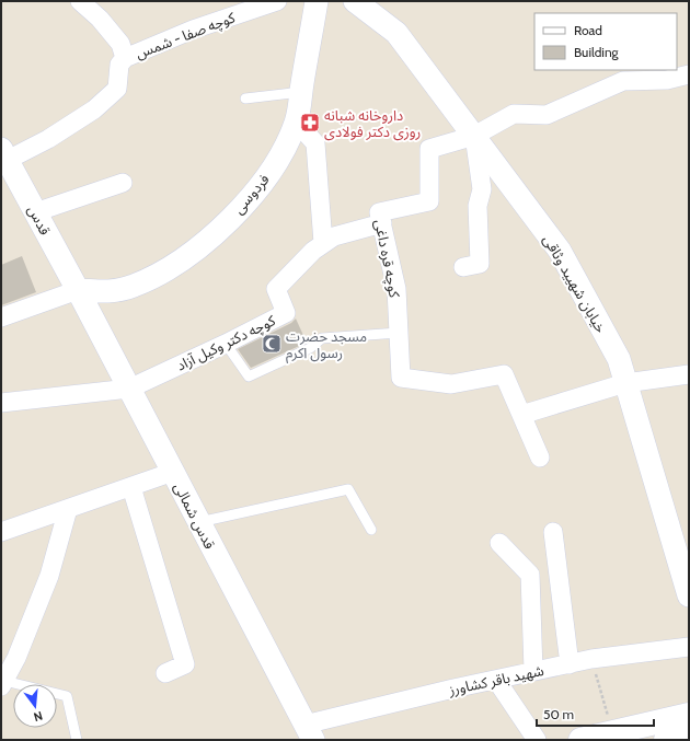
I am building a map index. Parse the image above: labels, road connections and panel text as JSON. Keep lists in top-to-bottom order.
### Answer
{
  "streets": {
    "street": [
      "کوچه صفا - شمس",
      "فردوسی",
      "قدس",
      "کوچه قره داغی",
      "خیابان شهیید وثاقی",
      "کوچه دکتر وکیل آزاد",
      "قدس شمالی",
      "شهید باقر کشاورز"
    ]
  },
  "crossings": [
    ["کوچه صفا - شمس", "قدس"],
    ["فردوسی", "قدس"],
    ["فردوسی", "قدس شمالی"],
    ["قدس", "قدس شمالی"],
    ["کوچه قره داغی", "خیابان شهیید وثاقی"],
    ["کوچه قره داغی", "کوچه دکتر وکیل آزاد"],
    ["کوچه دکتر وکیل آزاد", "قدس شمالی"],
    ["قدس شمالی", "شهید باقر کشاورز"]
  ],
  "places": {
    "pharmacy": ["داروخانه شبانه روزی دکتر فولادی"],
    "mosque": ["مسجد حضرت رسول اکرم"]
  },
  "legend": ["Road", "Building"],
  "scale_bar": "50 m",
  "north": "bottom"
}
